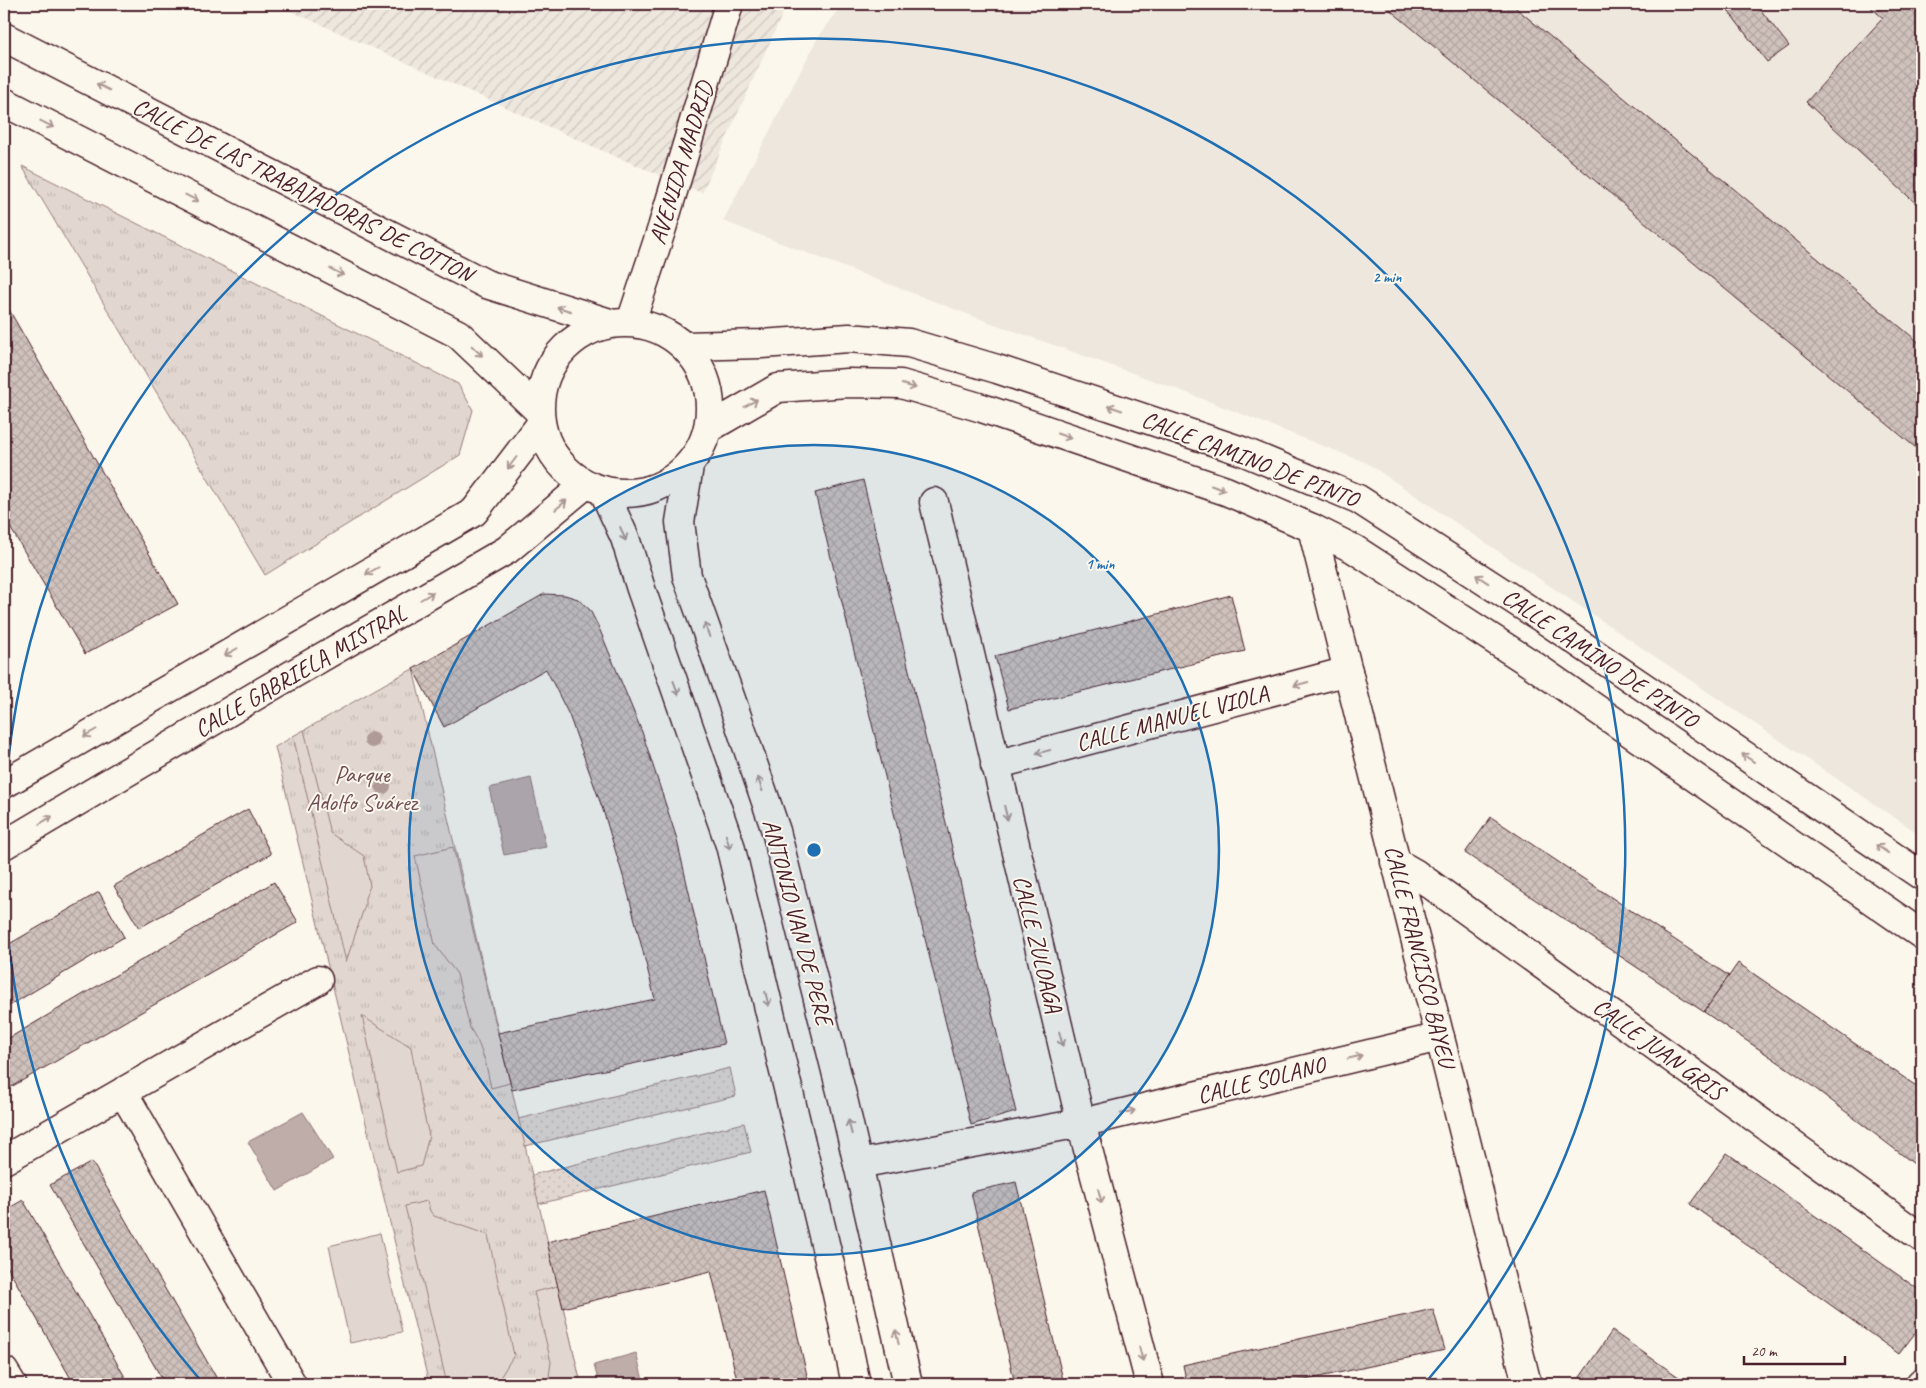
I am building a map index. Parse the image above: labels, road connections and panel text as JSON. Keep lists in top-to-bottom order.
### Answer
{
  "streets": {
    "street": [
      "AVENIDA MADRID",
      "CALLE DE LAS TRABAJADORAS DE COTTON",
      "CALLE CAMINO DE PINTO",
      "CALLE GABRIELA MISTRAL",
      "CALLE MANUEL VIOLA",
      "ANTONIO VAN DE PERE",
      "CALLE ZULOAGA",
      "CALLE FRANCISCO BAYEU",
      "CALLE JUAN GRIS",
      "CALLE SOLANO"
    ]
  },
  "crossings": [
    ["AVENIDA MADRID", "CALLE DE LAS TRABAJADORAS DE COTTON"],
    ["AVENIDA MADRID", "CALLE CAMINO DE PINTO"],
    ["AVENIDA MADRID", "CALLE GABRIELA MISTRAL"],
    ["AVENIDA MADRID", "ANTONIO VAN DE PERE"],
    ["CALLE DE LAS TRABAJADORAS DE COTTON", "CALLE CAMINO DE PINTO"],
    ["CALLE DE LAS TRABAJADORAS DE COTTON", "CALLE GABRIELA MISTRAL"],
    ["CALLE DE LAS TRABAJADORAS DE COTTON", "ANTONIO VAN DE PERE"],
    ["CALLE CAMINO DE PINTO", "CALLE GABRIELA MISTRAL"],
    ["CALLE CAMINO DE PINTO", "ANTONIO VAN DE PERE"],
    ["CALLE CAMINO DE PINTO", "CALLE FRANCISCO BAYEU"],
    ["CALLE GABRIELA MISTRAL", "ANTONIO VAN DE PERE"],
    ["CALLE MANUEL VIOLA", "CALLE ZULOAGA"],
    ["CALLE MANUEL VIOLA", "CALLE FRANCISCO BAYEU"],
    ["ANTONIO VAN DE PERE", "CALLE SOLANO"],
    ["CALLE ZULOAGA", "CALLE SOLANO"],
    ["CALLE FRANCISCO BAYEU", "CALLE JUAN GRIS"],
    ["CALLE FRANCISCO BAYEU", "CALLE SOLANO"]
  ],
  "one_way": ["CALLE MANUEL VIOLA", "CALLE ZULOAGA", "CALLE SOLANO"],
  "parks": ["Parque Adolfo Suárez"],
  "scale_bar": "20 m",
  "rings": ["2 min", "1 min"]
}
